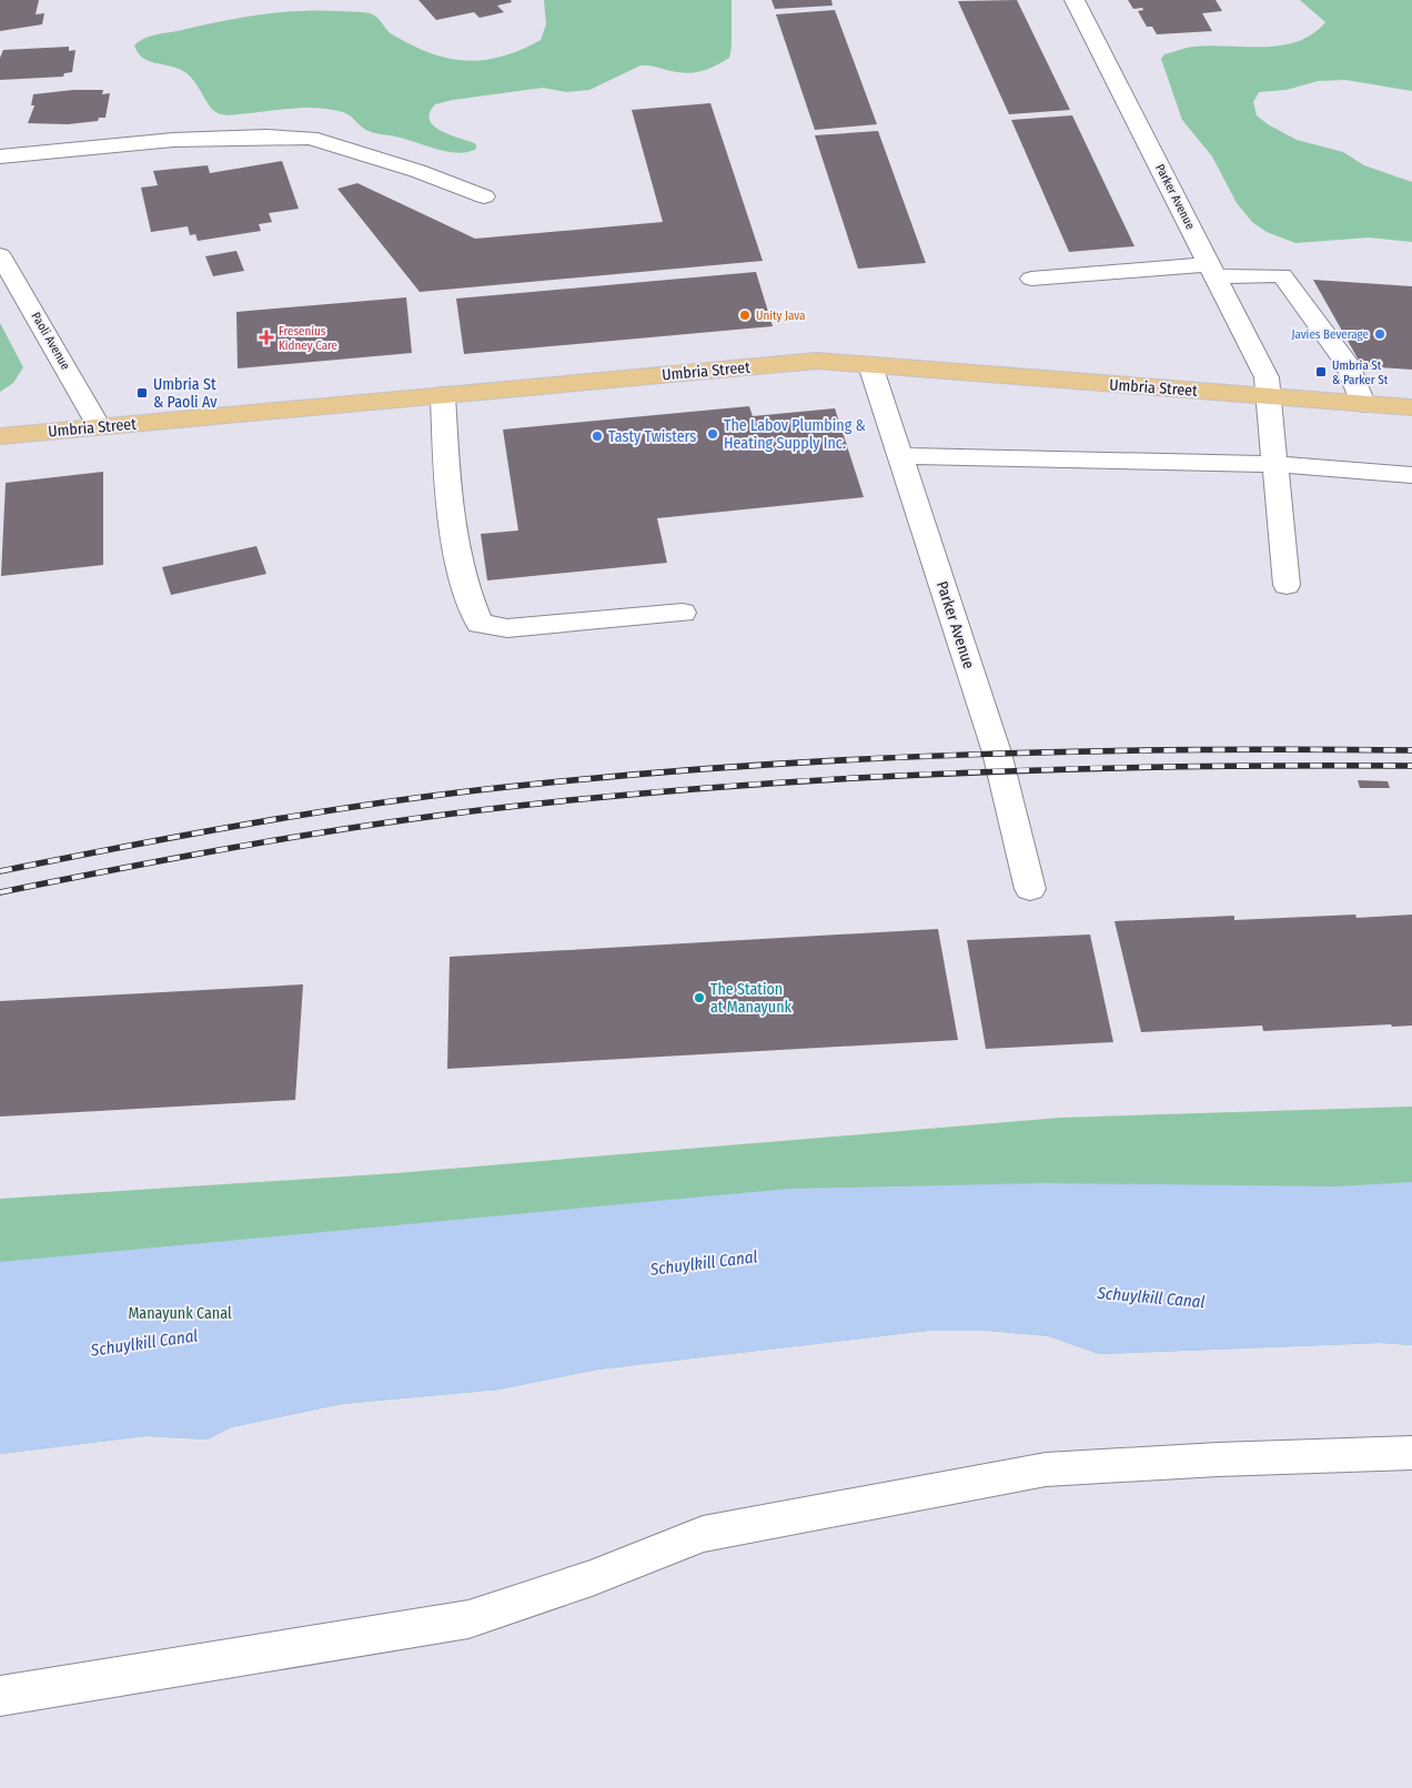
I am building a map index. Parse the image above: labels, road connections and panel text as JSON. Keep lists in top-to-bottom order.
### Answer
{
  "streets": {
    "main road": ["Umbria Street"],
    "street": ["Parker Avenue", "Paoli Avenue"]
  },
  "crossings": [
    ["Parker Avenue", "Umbria Street"],
    ["Paoli Avenue", "Umbria Street"]
  ],
  "water": ["Schuylkill Canal"],
  "parks": ["Manayunk Canal"],
  "places": {
    "other": [
      "Unity Java",
      "Javies Beverage",
      "The Labov Plumbing & Heating Supply Inc.",
      "Tasty Twisters",
      "The Station at Manayunk"
    ],
    "health": ["Fresenius Kidney Care"],
    "transit": ["Umbria St & Parker St", "Umbria St & Paoli Av"]
  }
}
